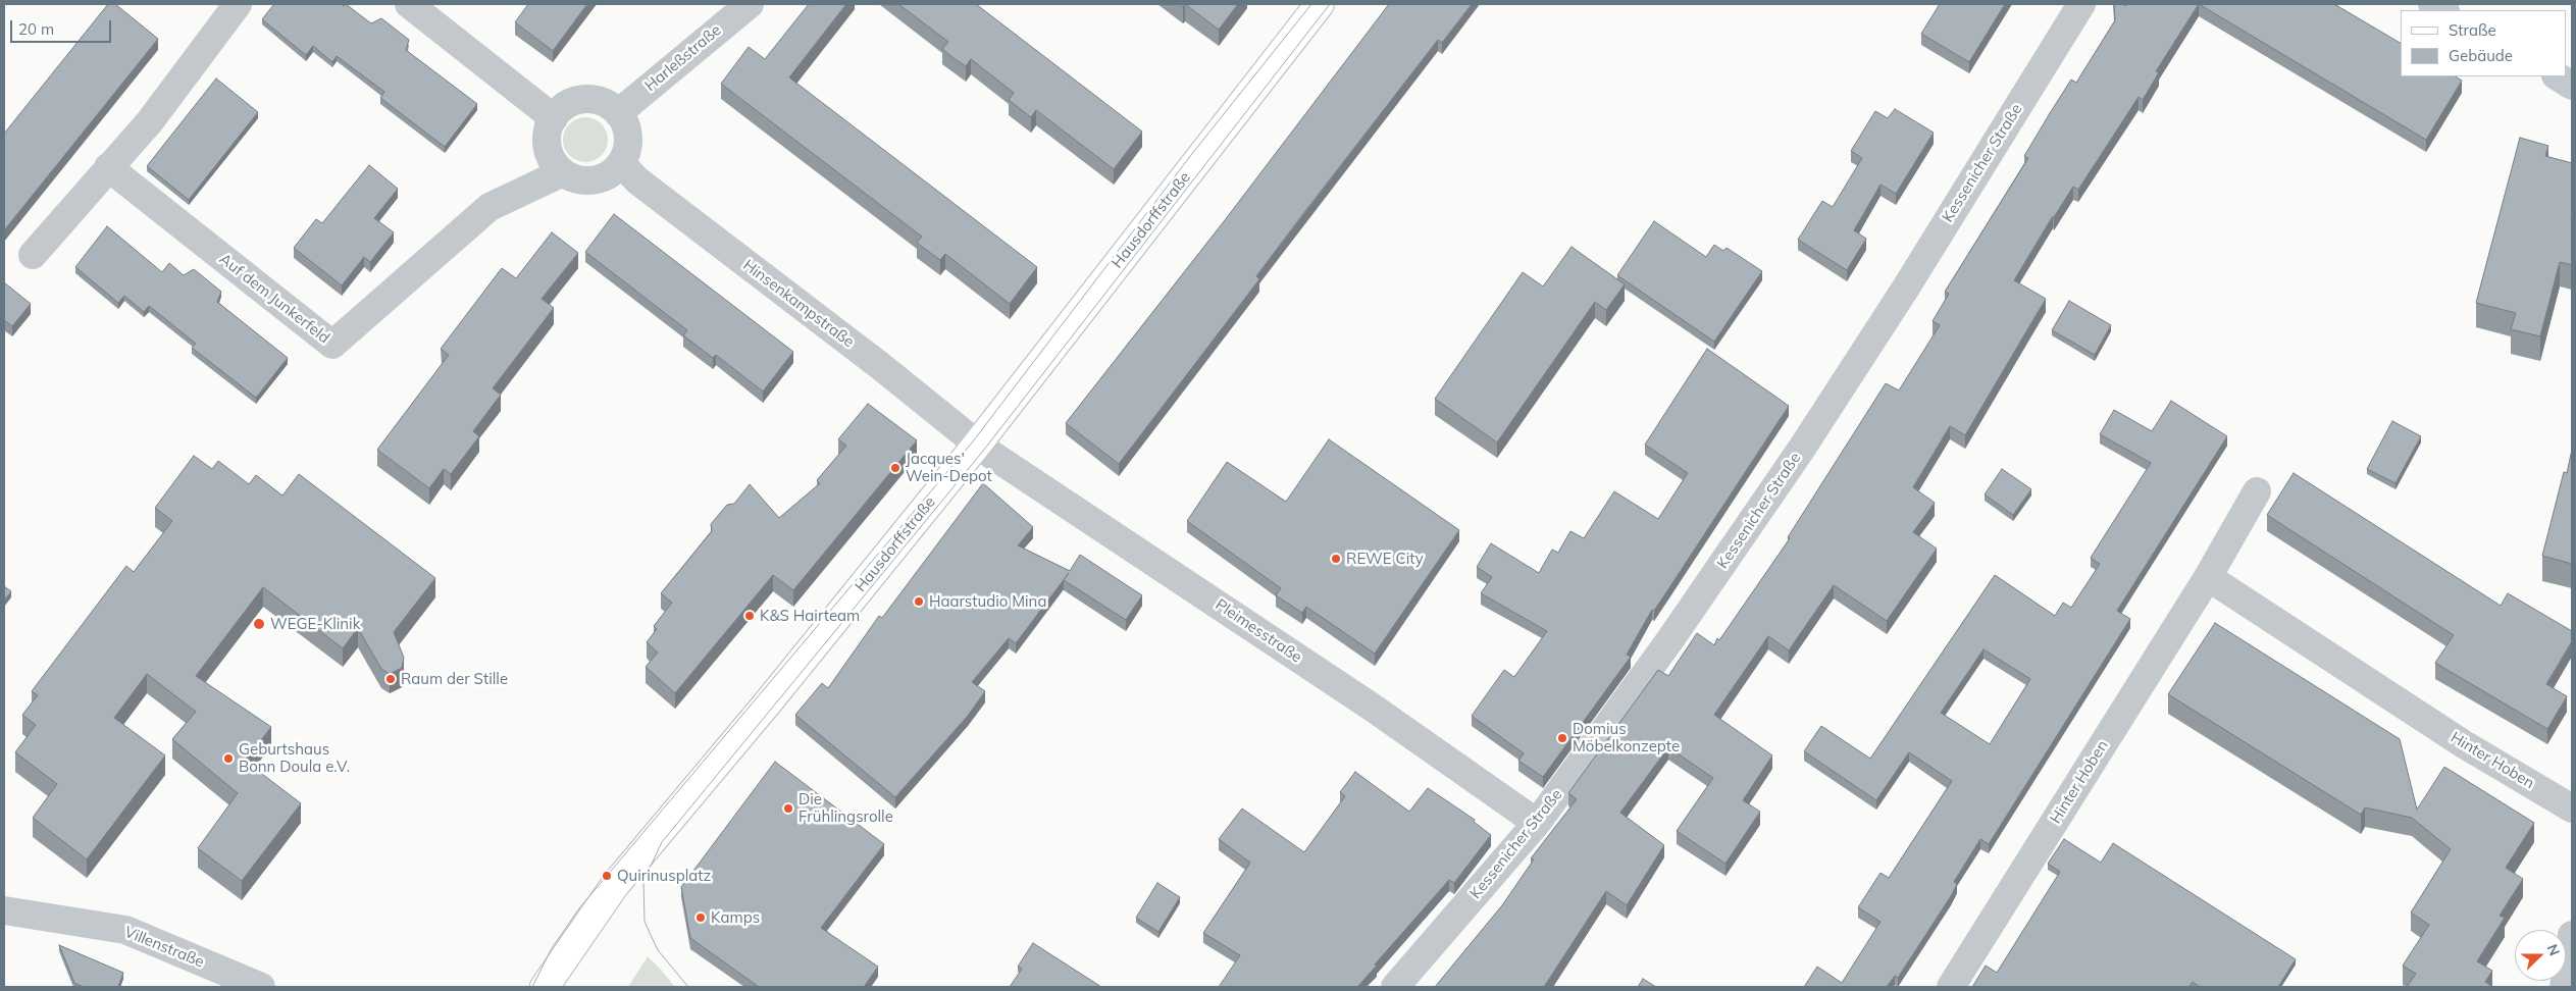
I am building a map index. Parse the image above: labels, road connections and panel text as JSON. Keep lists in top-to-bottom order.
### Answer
{
  "streets": {
    "main road": ["Hausdorffstraße"],
    "street": [
      "Harleßstraße",
      "Kessenicher Straße",
      "Auf dem Junkerfeld",
      "Hinsenkampstraße",
      "Pleimesstraße",
      "Hinter Hoben",
      "Villenstraße"
    ]
  },
  "crossings": [
    ["Harleßstraße", "Auf dem Junkerfeld"],
    ["Harleßstraße", "Hinsenkampstraße"],
    ["Kessenicher Straße", "Pleimesstraße"],
    ["Hausdorffstraße", "Hinsenkampstraße"],
    ["Hausdorffstraße", "Pleimesstraße"],
    ["Auf dem Junkerfeld", "Hinsenkampstraße"],
    ["Hinsenkampstraße", "Pleimesstraße"]
  ],
  "places": [
    "Jacques' Wein-Depot",
    "REWE City",
    "Haarstudio Mina",
    "K&S Hairteam",
    "WEGE-Klinik",
    "Raum der Stille",
    "Domius Möbelkonzepte",
    "Geburtshaus Bonn Doula e.V.",
    "Die Frühlingsrolle",
    "Quirinusplatz",
    "Kamps"
  ],
  "legend": ["Straße", "Gebäude"],
  "scale_bar": "20 m",
  "north": "right"
}
